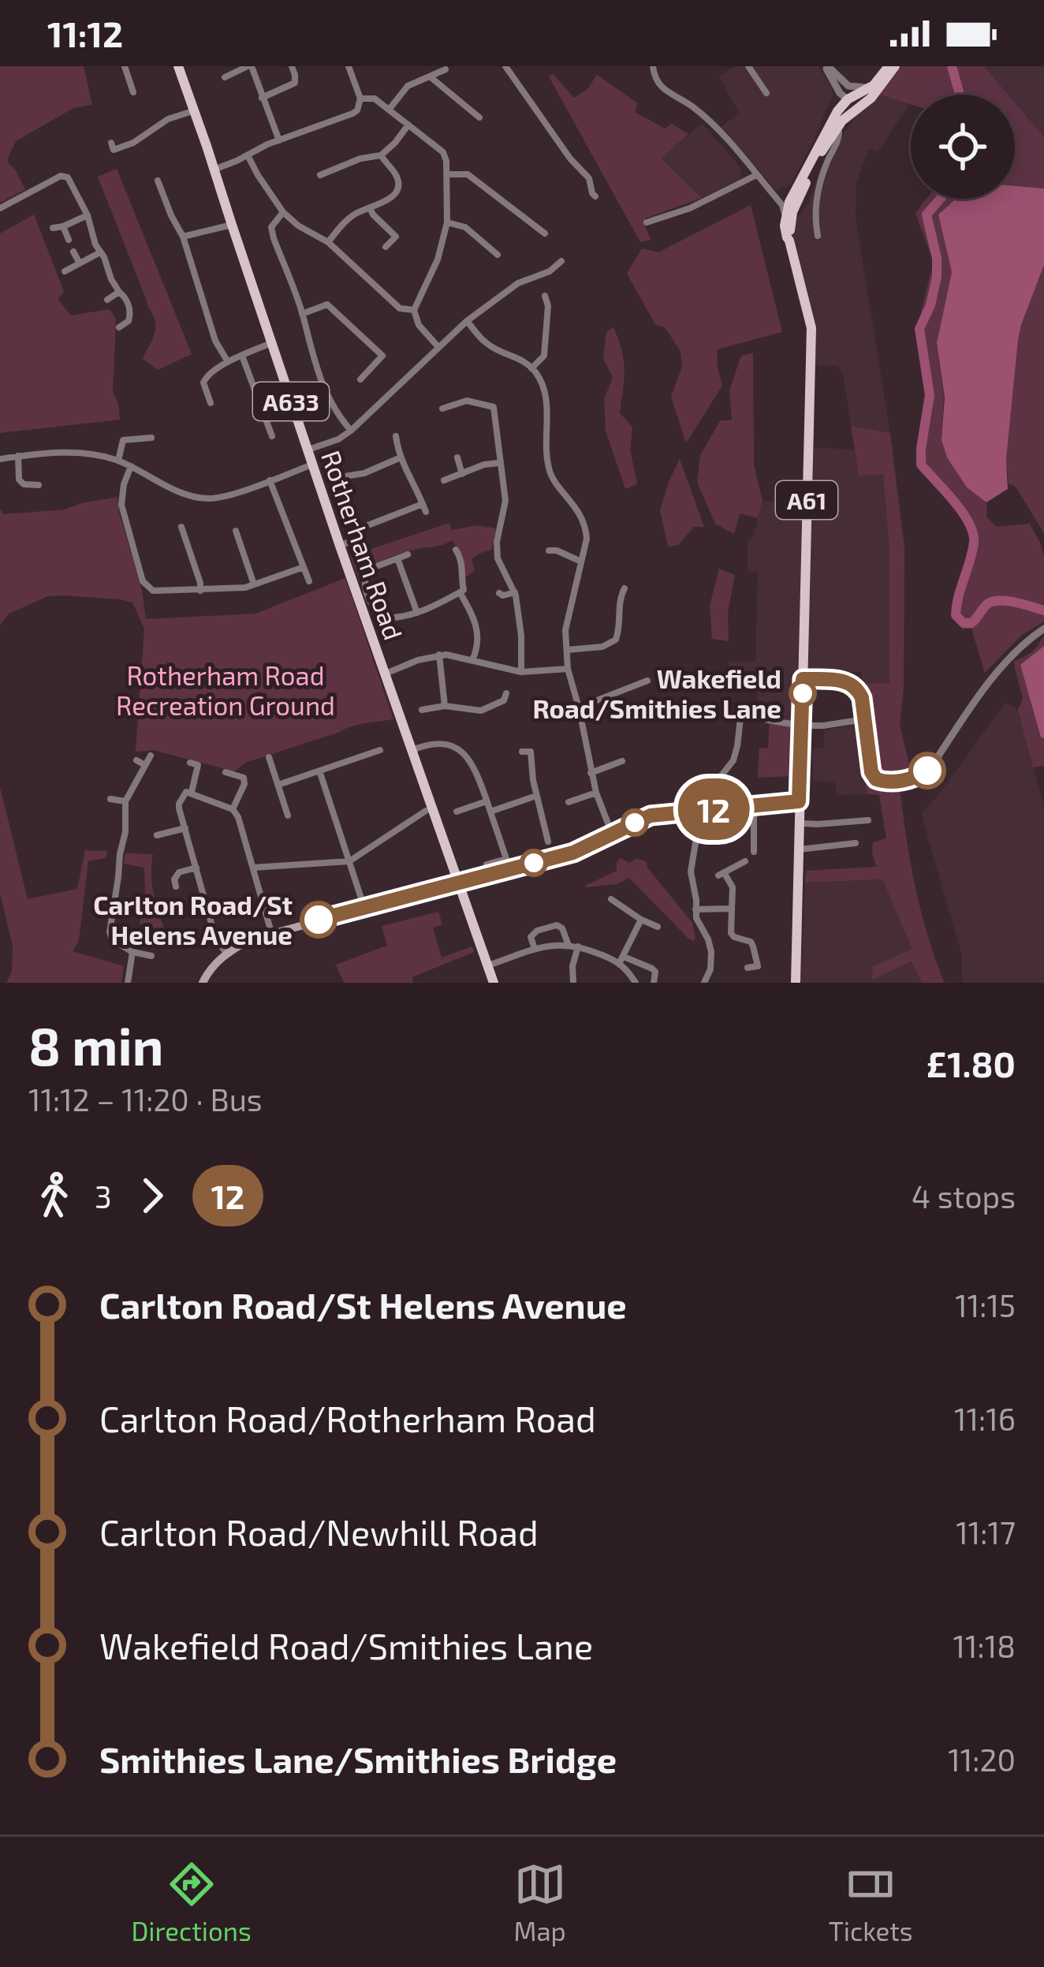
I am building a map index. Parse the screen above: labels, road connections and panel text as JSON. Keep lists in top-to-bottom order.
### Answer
{
  "streets": {
    "main road": ["A633", "A61", "Rotherham Road"]
  },
  "parks": ["Rotherham Road Recreation Ground"],
  "places": ["Wakefield Road/Smithies Lane", "Carlton Road/St Helens Avenue"],
  "lines": ["bus line 12"],
  "page": {
    "status": "11:12",
    "on_map": "12",
    "heading": ["8 min", "11:12 – 11:20 · Bus", "£1.80"],
    "legs": ["3", "12", "4 stops"],
    "list": [
      {
        "name": "Carlton Road/St Helens Avenue",
        "value": "11:15"
      },
      {
        "name": "Carlton Road/Rotherham Road",
        "value": "11:16"
      },
      {
        "name": "Carlton Road/Newhill Road",
        "value": "11:17"
      },
      {
        "name": "Wakefield Road/Smithies Lane",
        "value": "11:18"
      },
      {
        "name": "Smithies Lane/Smithies Bridge",
        "value": "11:20"
      }
    ],
    "tabs": ["Directions", "Map", "Tickets"]
  }
}
